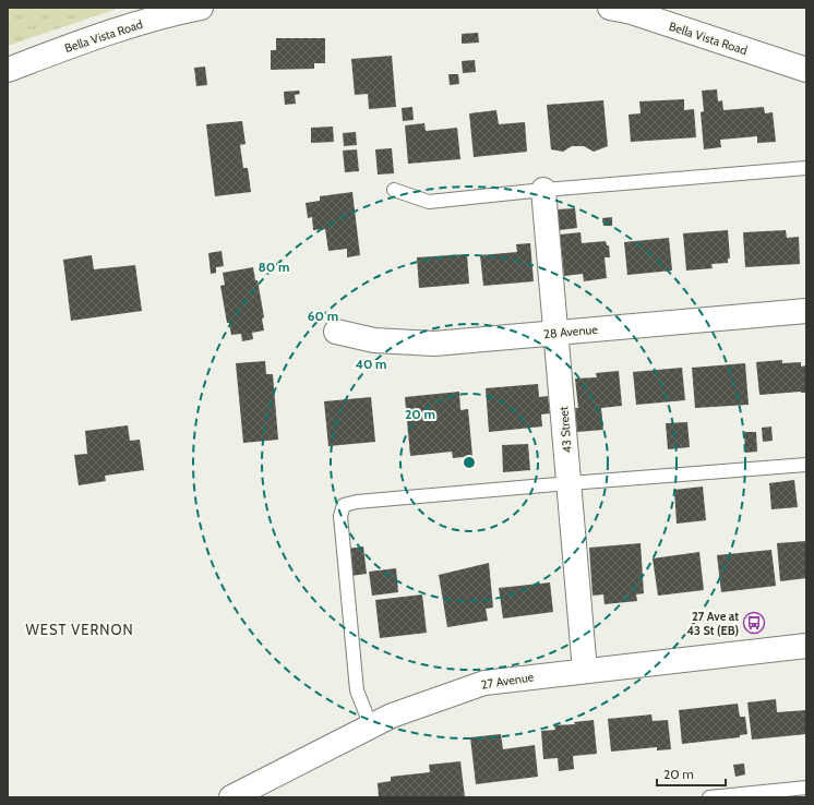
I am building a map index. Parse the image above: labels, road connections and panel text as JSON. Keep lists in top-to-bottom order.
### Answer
{
  "streets": {
    "street": [
      "Bella Vista Road",
      "28 Avenue",
      "43 Street",
      "27 Avenue"
    ]
  },
  "crossings": [
    ["28 Avenue", "43 Street"],
    ["43 Street", "27 Avenue"]
  ],
  "districts": ["WEST VERNON"],
  "places": {
    "bus stop": ["27 Ave at 43 St (EB)"]
  },
  "scale_bar": "20 m",
  "rings": [
    "80 m",
    "60 m",
    "40 m",
    "20 m"
  ]
}
